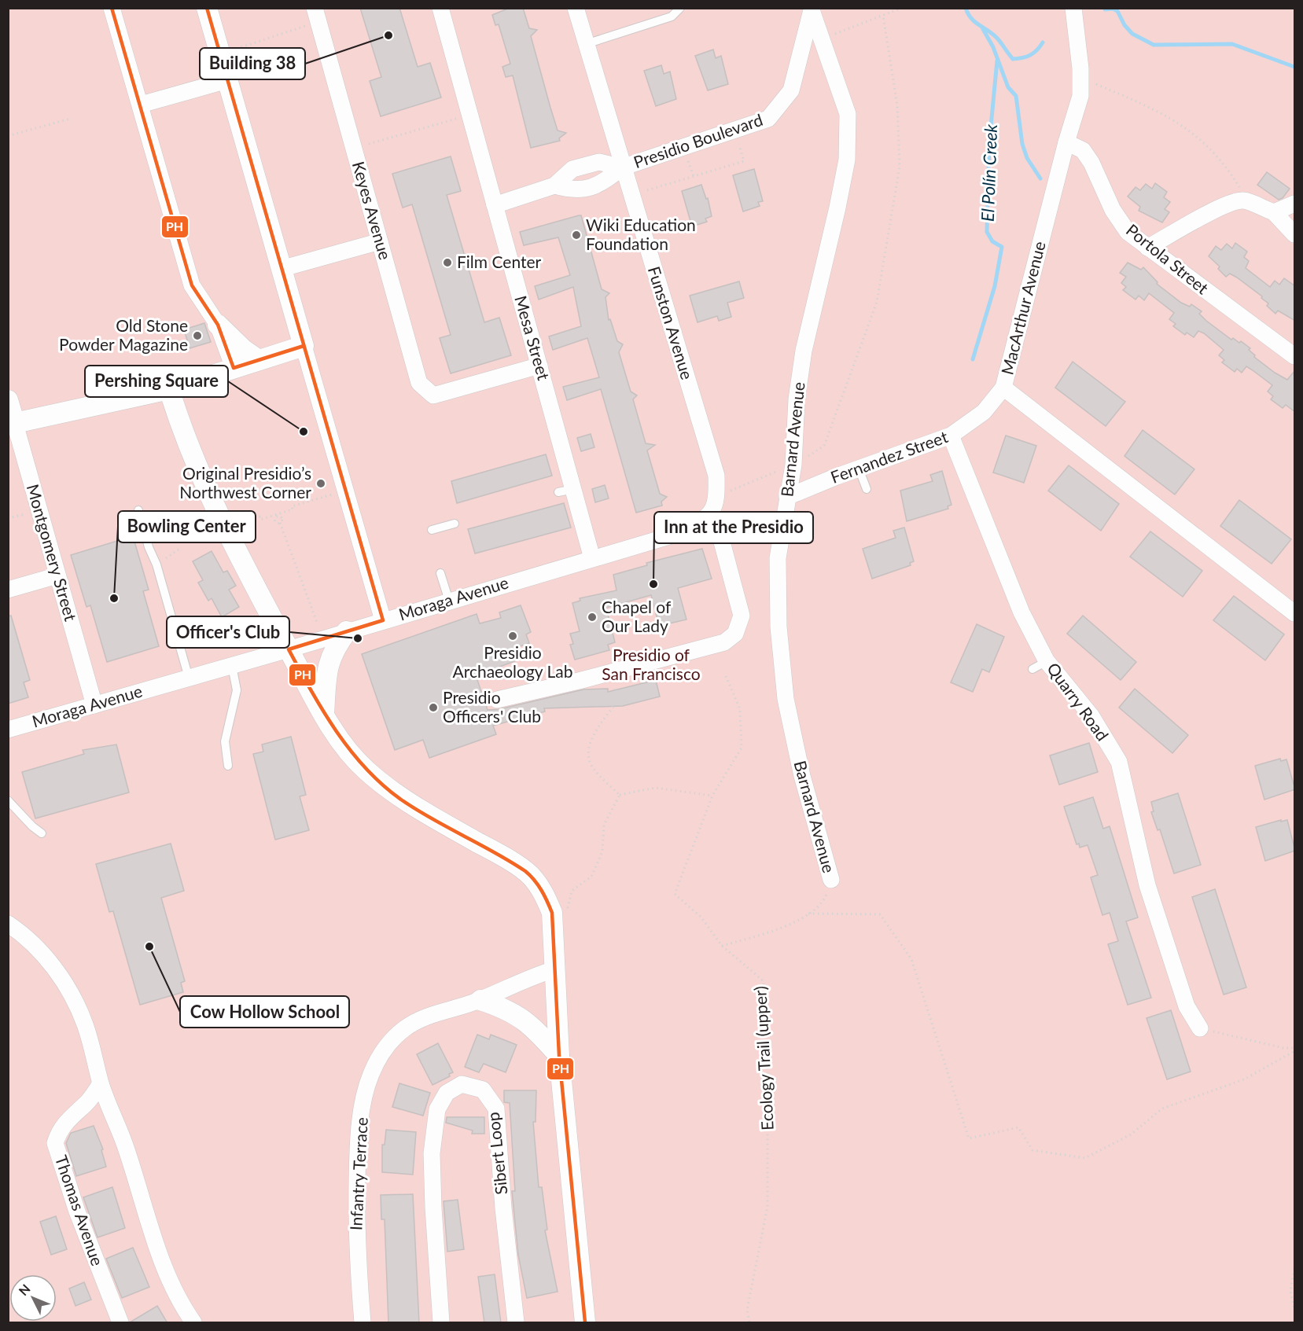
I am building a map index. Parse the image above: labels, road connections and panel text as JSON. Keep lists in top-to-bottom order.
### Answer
{
  "streets": {
    "street": [
      "Presidio Boulevard",
      "Keyes Avenue",
      "Portola Street",
      "MacArthur Avenue",
      "Funston Avenue",
      "Mesa Street",
      "Barnard Avenue",
      "Fernandez Street",
      "Montgomery Street",
      "Moraga Avenue",
      "Quarry Road",
      "Sibert Loop",
      "Infantry Terrace",
      "Thomas Avenue"
    ],
    "path": ["Ecology Trail (upper)"]
  },
  "crossings": [
    ["Presidio Boulevard", "Funston Avenue"],
    ["Presidio Boulevard", "Mesa Street"],
    ["Presidio Boulevard", "Barnard Avenue"],
    ["Keyes Avenue", "Mesa Street"],
    ["Portola Street", "MacArthur Avenue"],
    ["MacArthur Avenue", "Fernandez Street"],
    ["Funston Avenue", "Moraga Avenue"],
    ["Mesa Street", "Moraga Avenue"],
    ["Barnard Avenue", "Fernandez Street"],
    ["Barnard Avenue", "Ecology Trail (upper)"],
    ["Fernandez Street", "Quarry Road"],
    ["Montgomery Street", "Moraga Avenue"]
  ],
  "water": ["El Polín Creek"],
  "parks": ["Presidio of San Francisco"],
  "places": [
    "Building 38",
    "Wiki Education Foundation",
    "Film Center",
    "Old Stone Powder Magazine",
    "Pershing Square",
    "Original Presidio’s Northwest Corner",
    "Inn at the Presidio",
    "Bowling Center",
    "Chapel of Our Lady",
    "Presidio Archaeology Lab",
    "Officer's Club",
    "Presidio Officers' Club",
    "Cow Hollow School"
  ],
  "lines": ["transit line PH"],
  "north": "top left"
}
